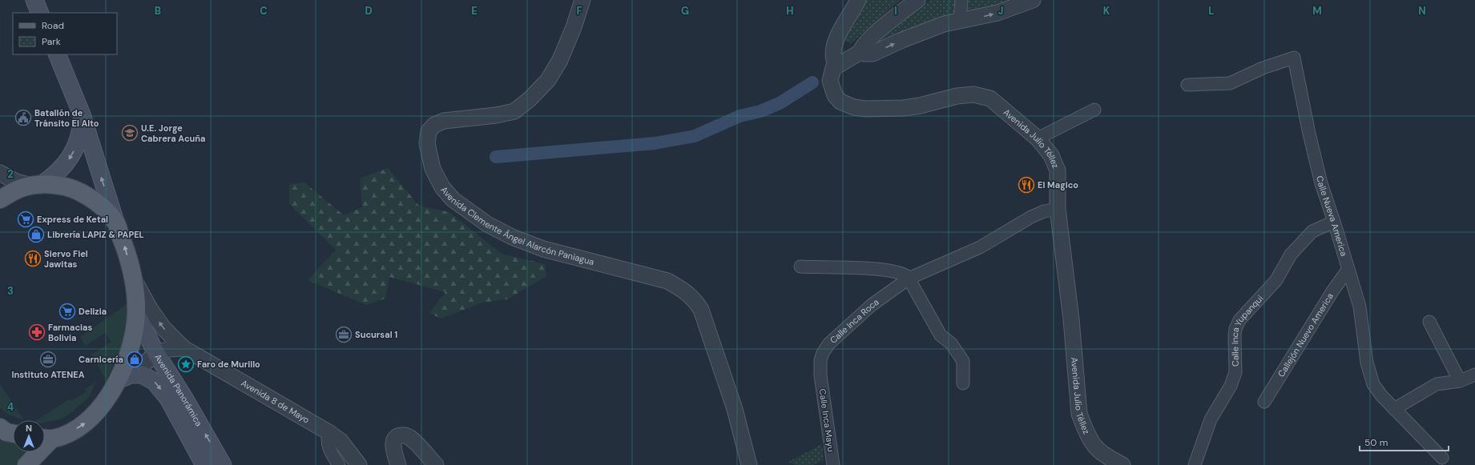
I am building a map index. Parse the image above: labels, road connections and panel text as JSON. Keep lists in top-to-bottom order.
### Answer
{
  "streets": {
    "main road": ["Avenida Panorámica"],
    "street": [
      "Avenida Julio Téllez",
      "Calle Nueva America",
      "Avenida Clemente Ángel Alarcón Paniagua",
      "Calle Inca Roca",
      "Calle Inca Yupanqui",
      "Callejón Nuevo America",
      "Avenida 8 de Mayo",
      "Calle Inca Mayu"
    ]
  },
  "crossings": [
    ["Avenida Julio Téllez", "Calle Inca Roca"],
    ["Calle Nueva America", "Calle Inca Yupanqui"],
    ["Calle Nueva America", "Callejón Nuevo America"],
    ["Calle Inca Roca", "Calle Inca Mayu"]
  ],
  "places": {
    "public building": ["Batallón de Tránsito El Alto"],
    "school or university": ["U.E. Jorge Cabrera Acuña"],
    "restaurant": ["El Magico", "Siervo Fiel Jawitas"],
    "supermarket": ["Express de Ketal", "Delizia"],
    "shop": ["Librería LAPIZ & PAPEL", "Carnicería"],
    "pharmacy": ["Farmacias Bolivia"],
    "office": ["Sucursal 1", "Instituto ATENEA"],
    "place": ["Faro de Murillo"]
  },
  "legend": ["Road", "Park"],
  "scale_bar": "50 m",
  "north": "top",
  "grid": {
    "columns": [
      "B",
      "C",
      "D",
      "E",
      "F",
      "G",
      "H",
      "I",
      "J",
      "K",
      "L",
      "M",
      "N"
    ],
    "rows": ["2", "3", "4"]
  }
}
